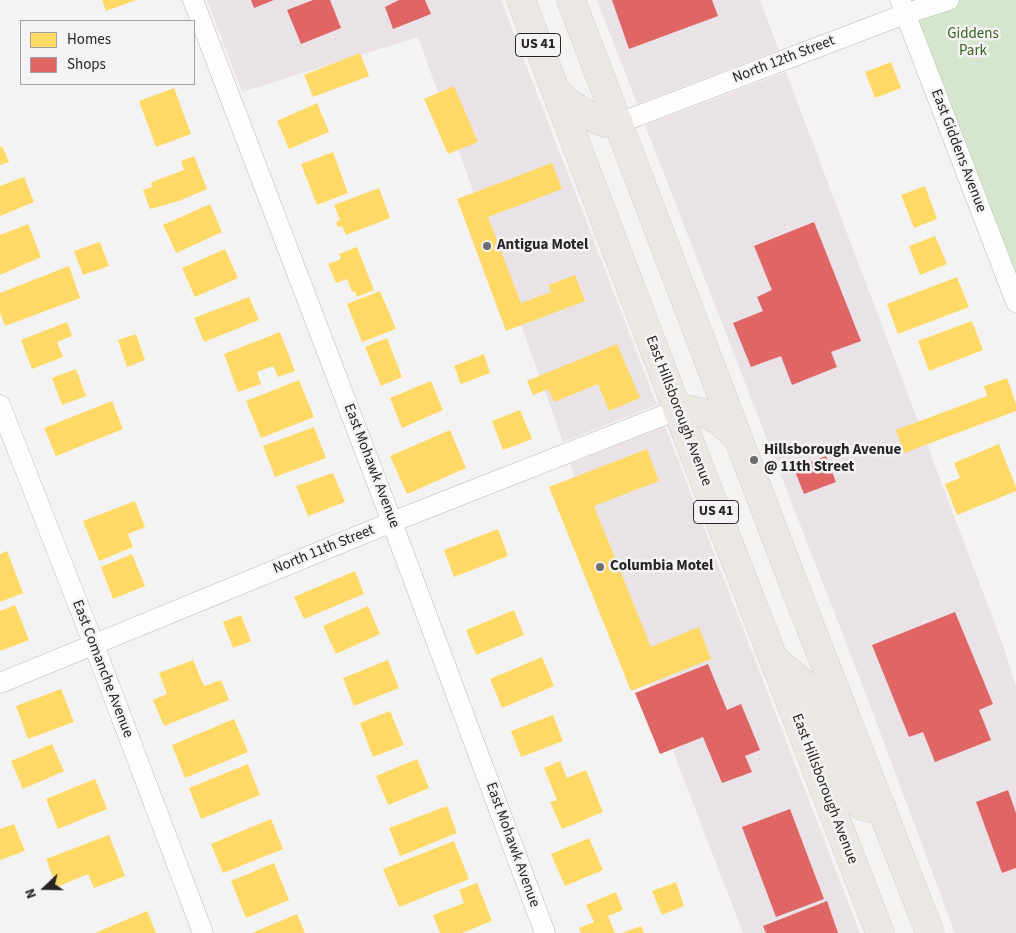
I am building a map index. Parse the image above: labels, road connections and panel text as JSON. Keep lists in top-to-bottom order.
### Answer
{
  "streets": {
    "main road": ["US 41", "East Hillsborough Avenue"],
    "street": [
      "North 12th Street",
      "East Giddens Avenue",
      "East Mohawk Avenue",
      "North 11th Street",
      "East Comanche Avenue"
    ]
  },
  "crossings": [
    ["US 41", "North 12th Street"],
    ["North 12th Street", "East Giddens Avenue"],
    ["East Hillsborough Avenue", "North 11th Street"],
    ["East Mohawk Avenue", "North 11th Street"],
    ["North 11th Street", "East Comanche Avenue"]
  ],
  "parks": ["Giddens Park"],
  "places": ["Antigua Motel", "Hillsborough Avenue @ 11th Street", "Columbia Motel"],
  "legend": ["Homes", "Shops"],
  "north": "left"
}
